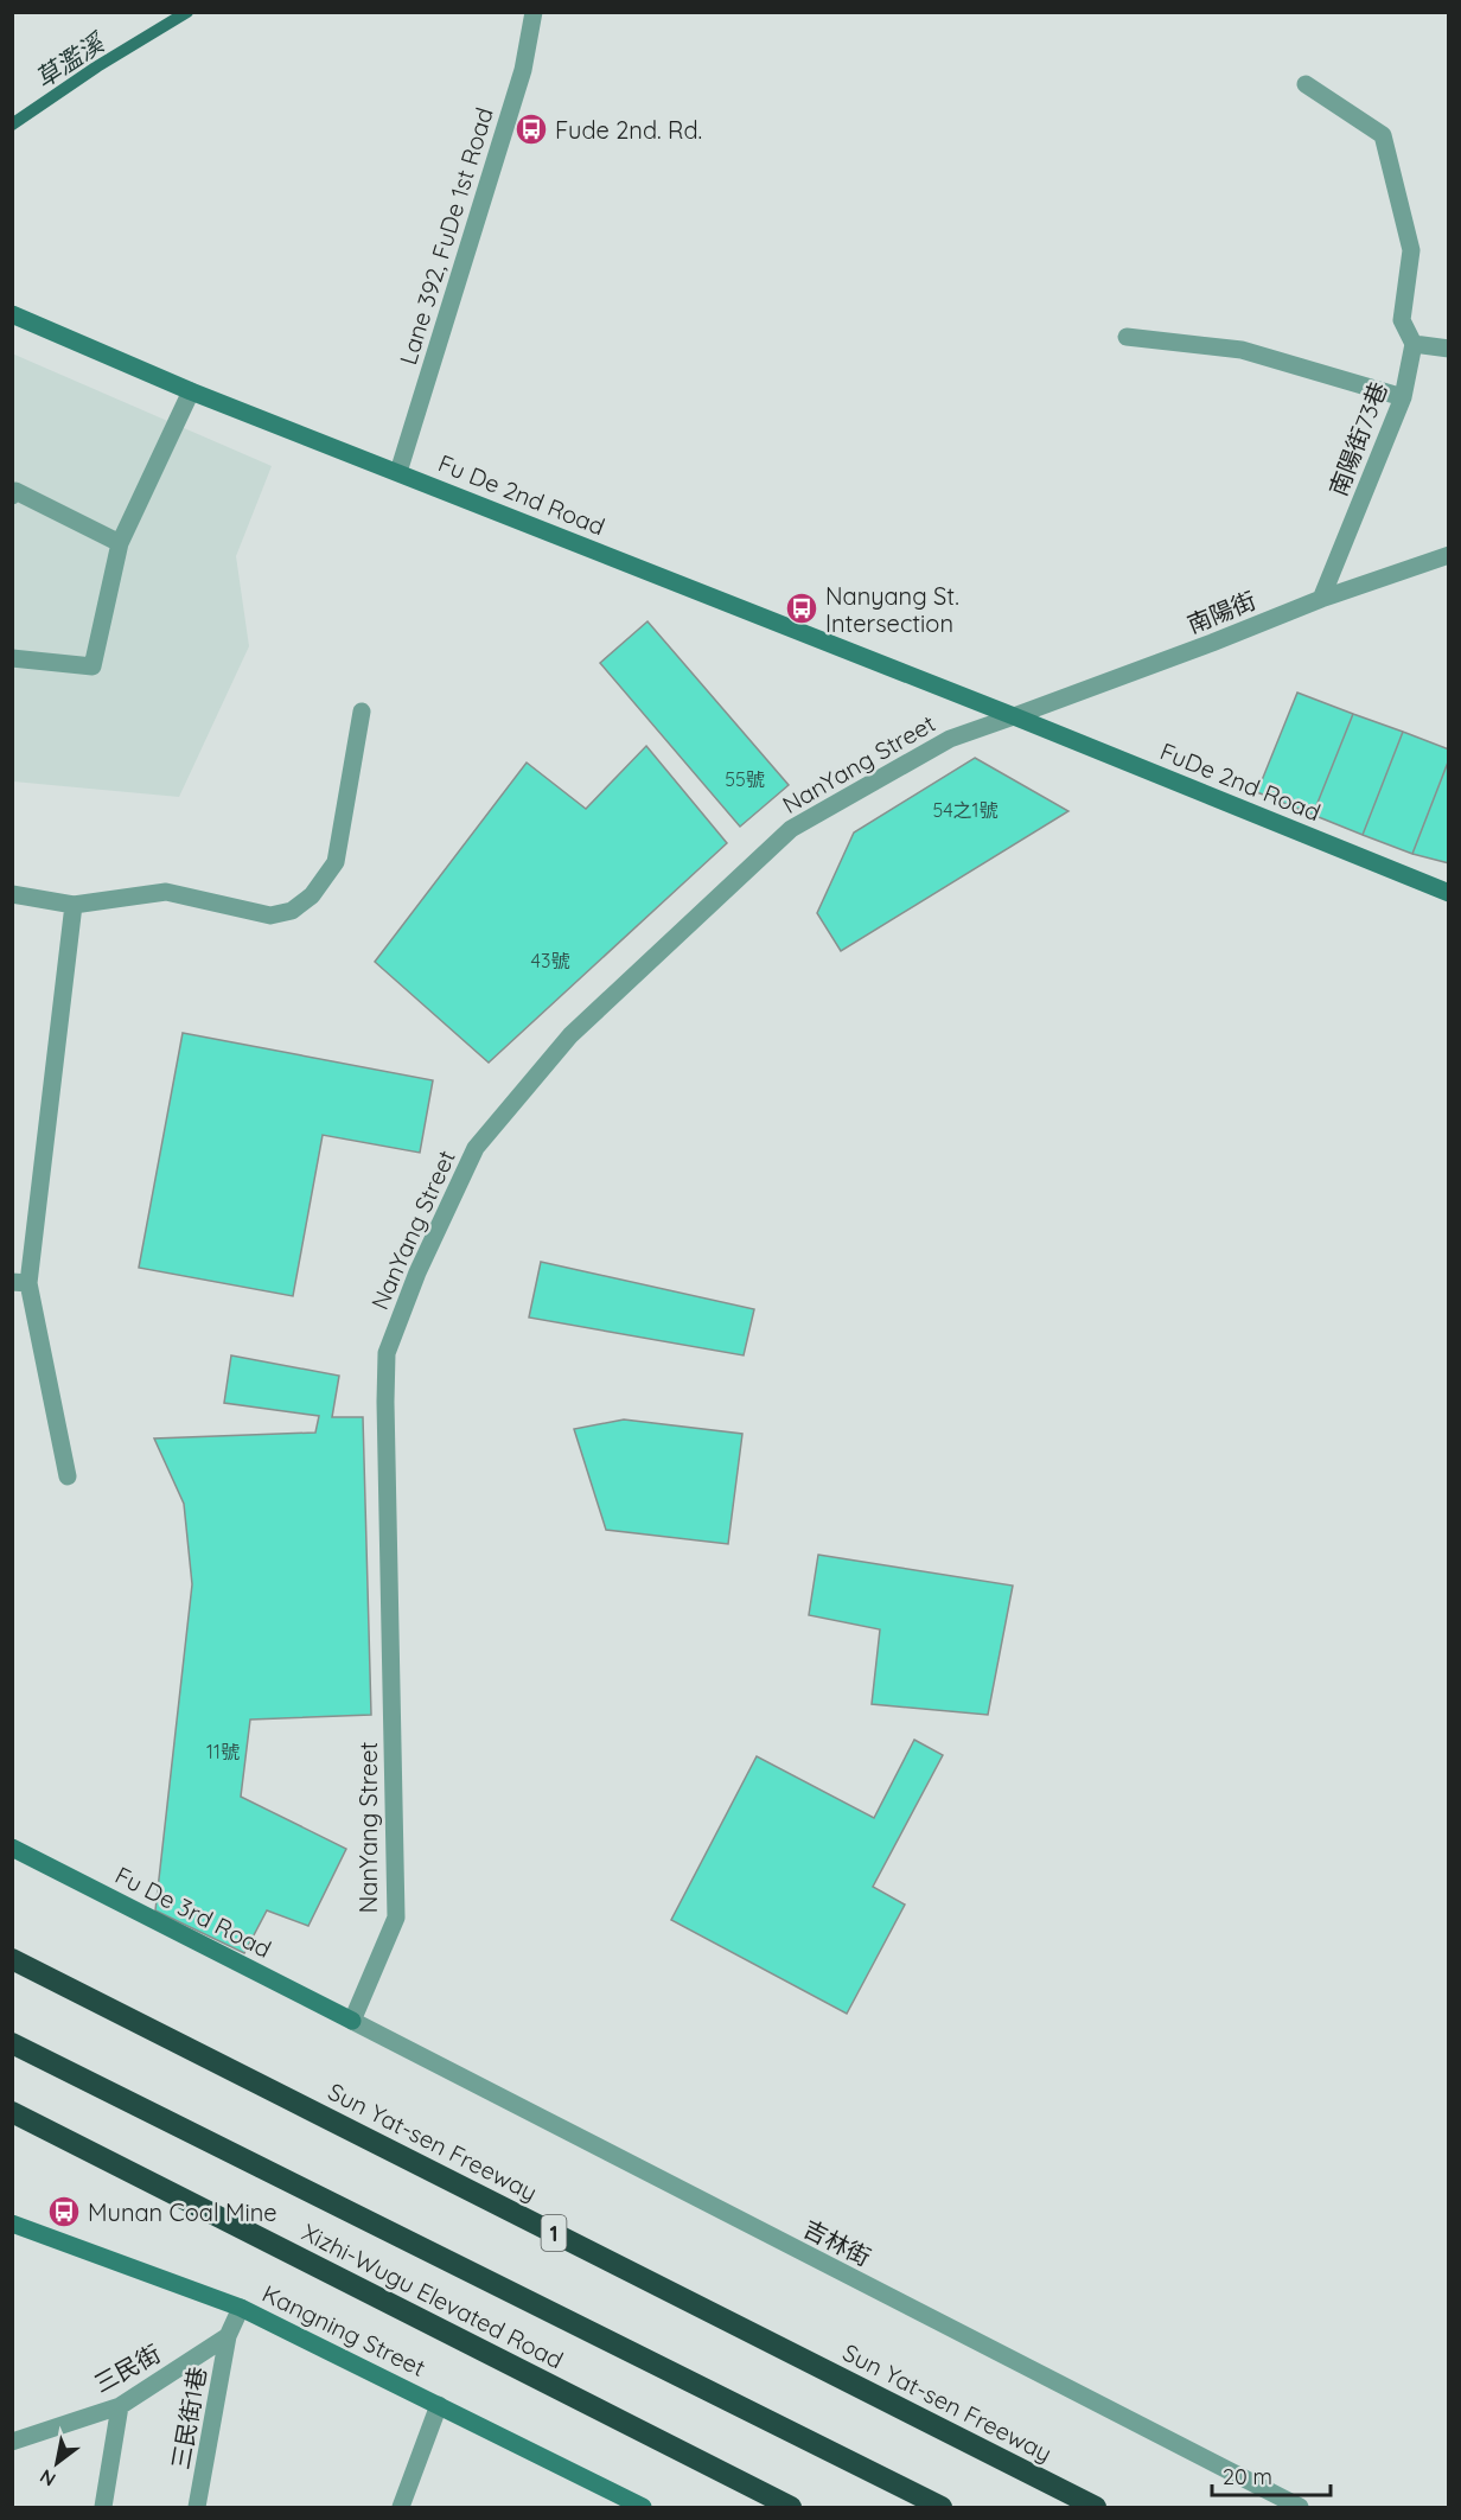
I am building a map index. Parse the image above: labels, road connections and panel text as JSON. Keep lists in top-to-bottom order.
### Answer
{
  "streets": {
    "highway": ["Sun Yat-sen Freeway", "1", "Xizhi-Wugu Elevated Road"],
    "street": [
      "Lane 392, FuDe 1st Road",
      "南陽街73巷",
      "Fu De 2nd Road",
      "南陽街",
      "NanYang Street",
      "FuDe 2nd Road",
      "Fu De 3rd Road",
      "吉林街",
      "Kangning Street",
      "三民街",
      "三民街1巷"
    ]
  },
  "crossings": [
    ["Lane 392, FuDe 1st Road", "Fu De 2nd Road"],
    ["南陽街73巷", "南陽街"],
    ["Fu De 2nd Road", "南陽街"],
    ["Fu De 2nd Road", "NanYang Street"],
    ["Fu De 2nd Road", "FuDe 2nd Road"],
    ["南陽街", "NanYang Street"],
    ["南陽街", "FuDe 2nd Road"],
    ["NanYang Street", "FuDe 2nd Road"],
    ["NanYang Street", "Fu De 3rd Road"],
    ["NanYang Street", "吉林街"],
    ["Fu De 3rd Road", "吉林街"],
    ["三民街", "三民街1巷"]
  ],
  "water": ["草濫溪"],
  "places": {
    "bus stop": ["Fude 2nd. Rd.", "Nanyang St. Intersection", "Munan Coal Mine"]
  },
  "house_numbers": [
    "55號",
    "54之1號",
    "43號",
    "11號"
  ],
  "scale_bar": "20 m",
  "north": "bottom left"
}
